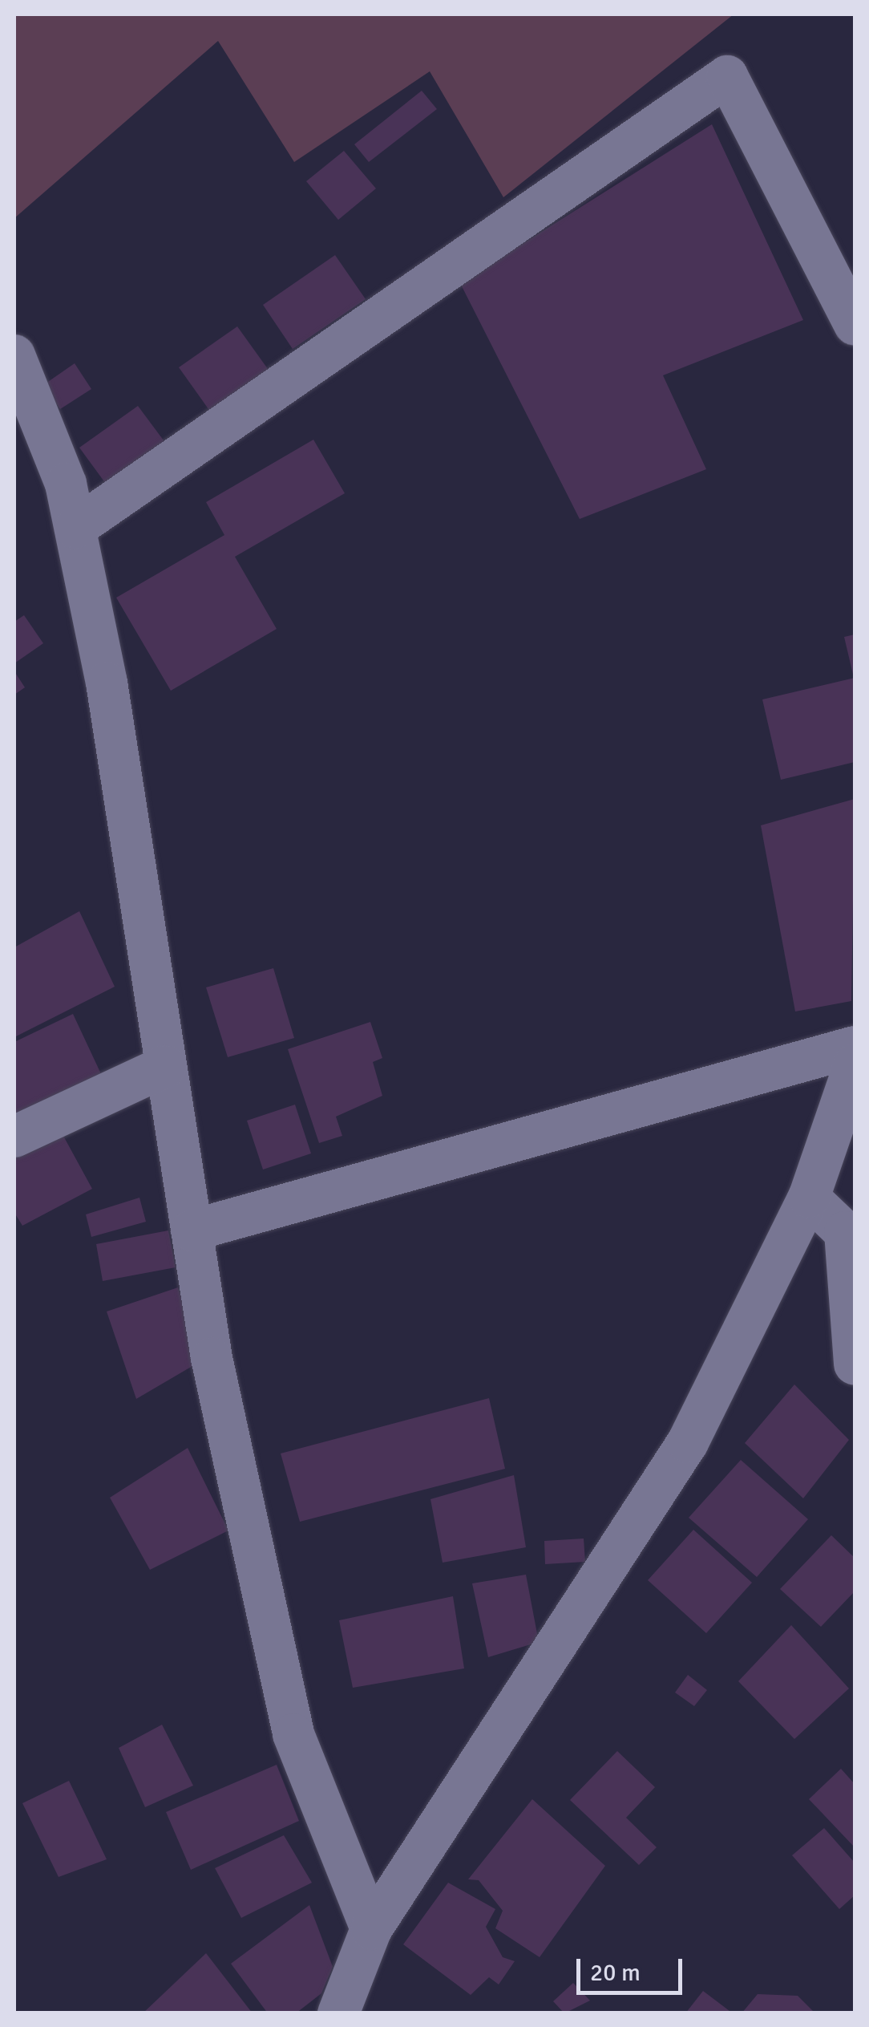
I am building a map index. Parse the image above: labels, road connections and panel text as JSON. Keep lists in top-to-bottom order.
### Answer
{
  "scale_bar": "20 m"
}
